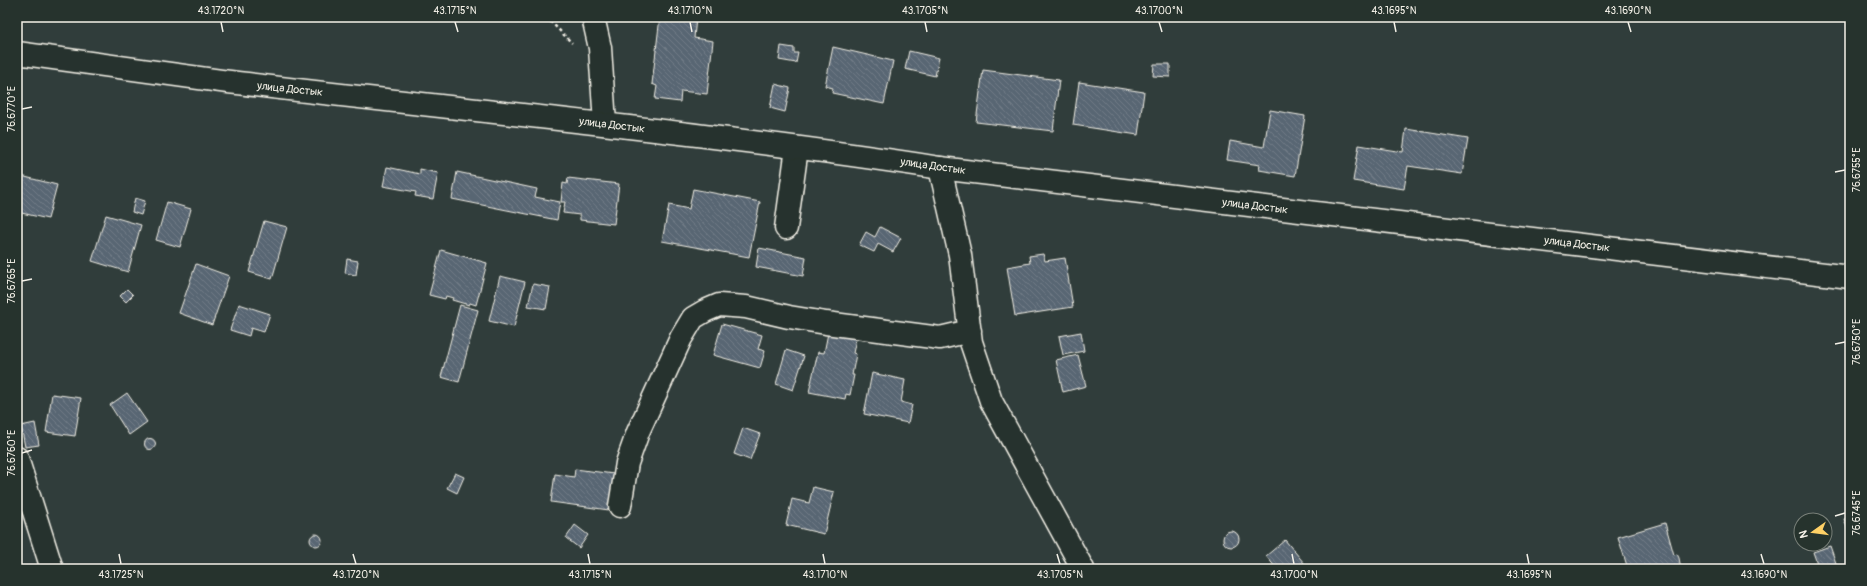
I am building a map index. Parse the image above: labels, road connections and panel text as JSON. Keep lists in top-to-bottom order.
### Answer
{
  "streets": {
    "main road": ["улица Достык"]
  },
  "north": "left",
  "coordinates": [
    "43.1720°N",
    "43.1715°N",
    "43.1710°N",
    "43.1705°N",
    "43.1700°N",
    "43.1695°N",
    "43.1690°N",
    "76.6770°E",
    "76.6755°E",
    "76.6765°E",
    "76.6750°E",
    "76.6760°E",
    "76.6745°E",
    "43.1725°N"
  ]
}
